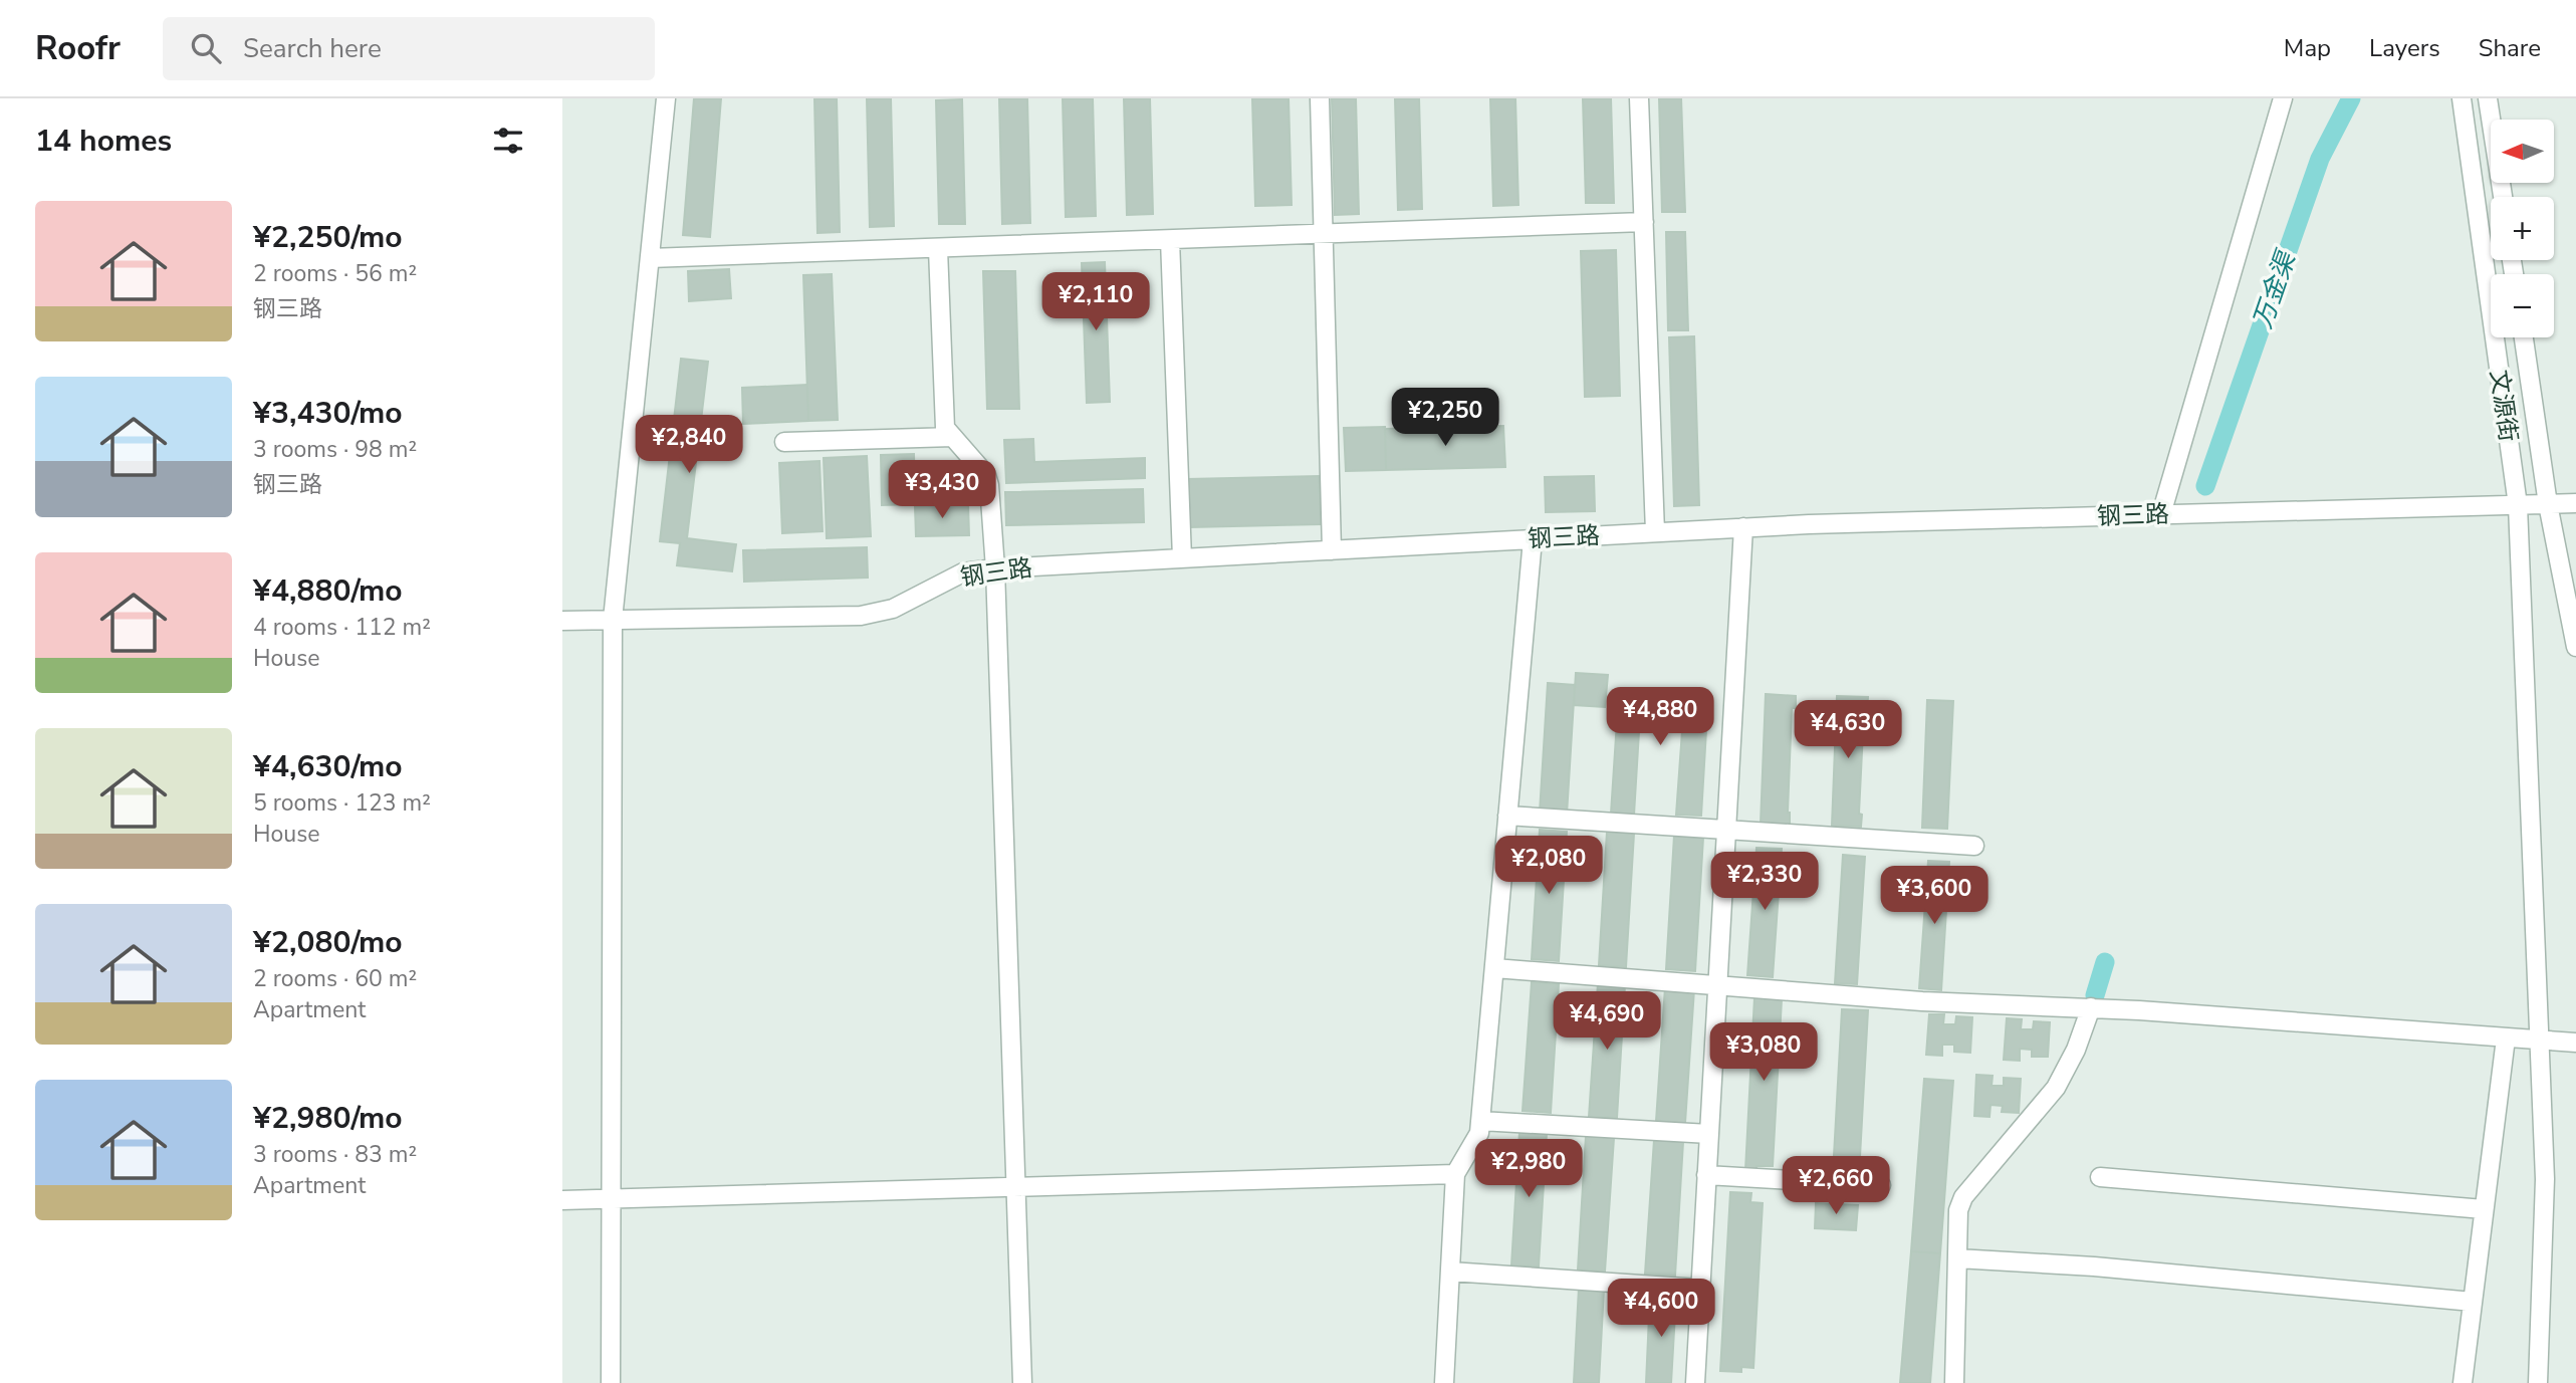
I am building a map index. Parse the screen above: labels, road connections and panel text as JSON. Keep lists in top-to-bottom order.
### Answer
{
  "streets": {
    "street": ["文源街", "钢三路"]
  },
  "crossings": [
    ["文源街", "钢三路"]
  ],
  "water": ["万金渠"],
  "north": "left",
  "page": {
    "header": "Roofr",
    "search": "Search here",
    "nav": ["Map", "Layers", "Share"],
    "heading": "14 homes",
    "map_buttons": ["+", "−"],
    "list": [
      {
        "name": "¥2,250/mo",
        "note": "2 rooms · 56 m² · 钢三路"
      },
      {
        "name": "¥3,430/mo",
        "note": "3 rooms · 98 m² · 钢三路"
      },
      {
        "name": "¥4,880/mo",
        "note": "4 rooms · 112 m² · House"
      },
      {
        "name": "¥4,630/mo",
        "note": "5 rooms · 123 m² · House"
      },
      {
        "name": "¥2,080/mo",
        "note": "2 rooms · 60 m² · Apartment"
      },
      {
        "name": "¥2,980/mo",
        "note": "3 rooms · 83 m² · Apartment"
      }
    ],
    "price": [
      "¥2,110",
      "¥2,250",
      "¥2,840",
      "¥3,430",
      "¥4,880",
      "¥4,630",
      "¥2,080",
      "¥2,330",
      "¥3,600",
      "¥4,690",
      "¥3,080",
      "¥2,980",
      "¥2,660",
      "¥4,600"
    ]
  }
}
